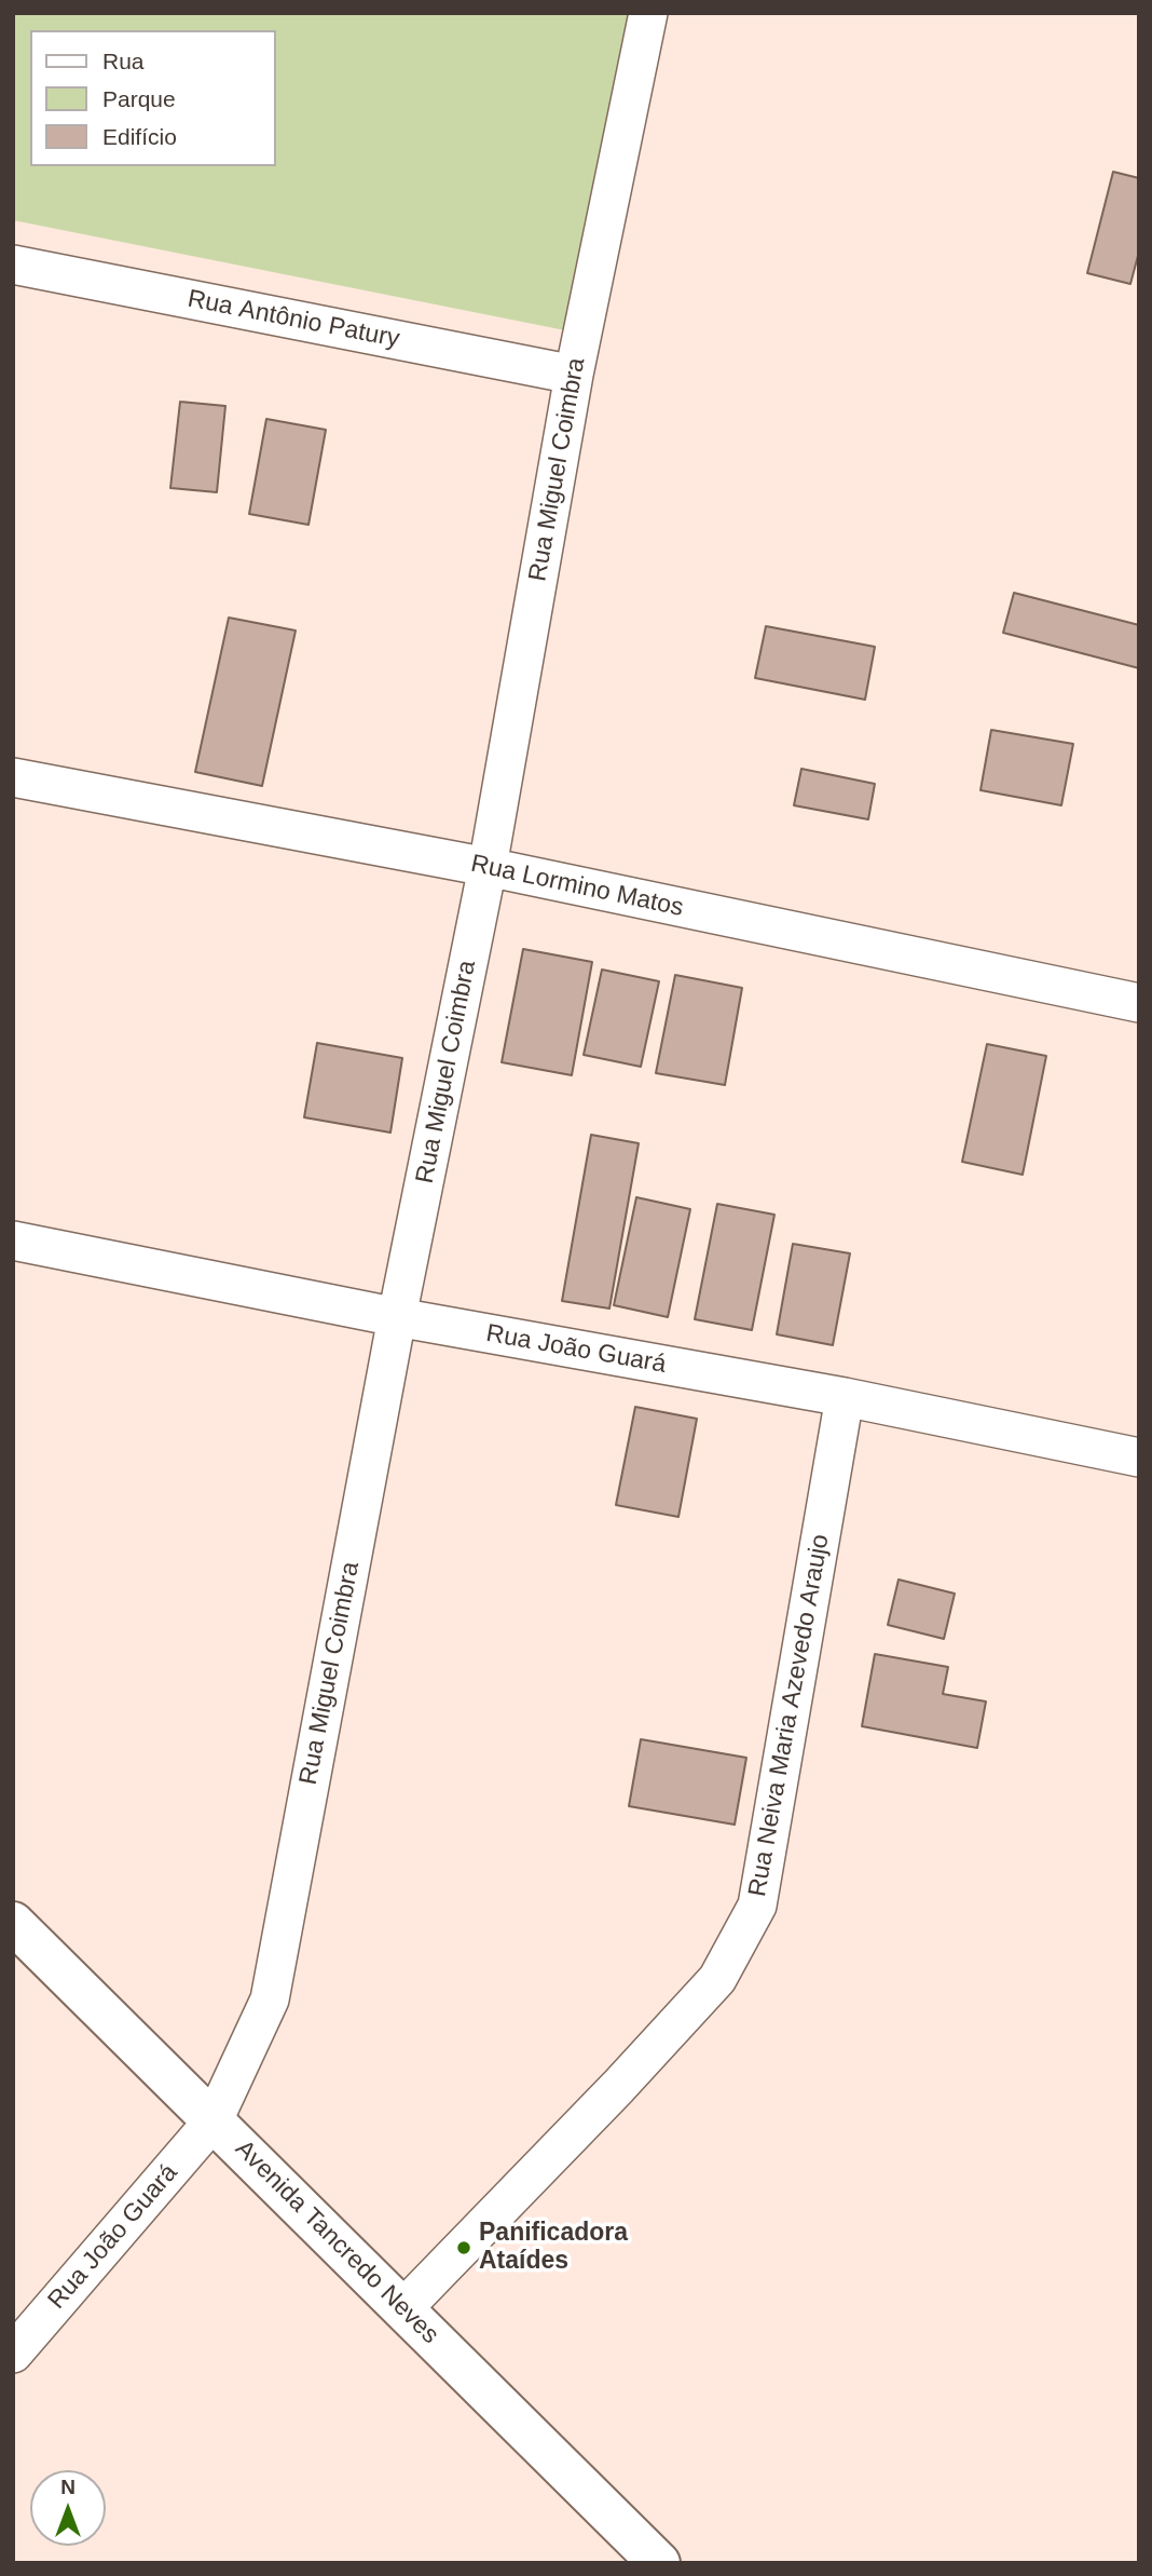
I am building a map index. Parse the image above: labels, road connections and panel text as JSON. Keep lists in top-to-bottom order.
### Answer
{
  "streets": {
    "main road": ["Avenida Tancredo Neves"],
    "street": [
      "Rua Antônio Patury",
      "Rua Miguel Coimbra",
      "Rua Lormino Matos",
      "Rua João Guará",
      "Rua Neiva Maria Azevedo Araujo"
    ]
  },
  "crossings": [
    ["Rua Antônio Patury", "Rua Miguel Coimbra"],
    ["Rua Miguel Coimbra", "Rua Lormino Matos"],
    ["Rua Miguel Coimbra", "Rua João Guará"],
    ["Rua Miguel Coimbra", "Avenida Tancredo Neves"],
    ["Rua João Guará", "Rua Neiva Maria Azevedo Araujo"],
    ["Rua João Guará", "Avenida Tancredo Neves"],
    ["Rua Neiva Maria Azevedo Araujo", "Avenida Tancredo Neves"]
  ],
  "places": ["Panificadora Ataídes"],
  "legend": ["Rua", "Parque", "Edifício"],
  "north": "top"
}
